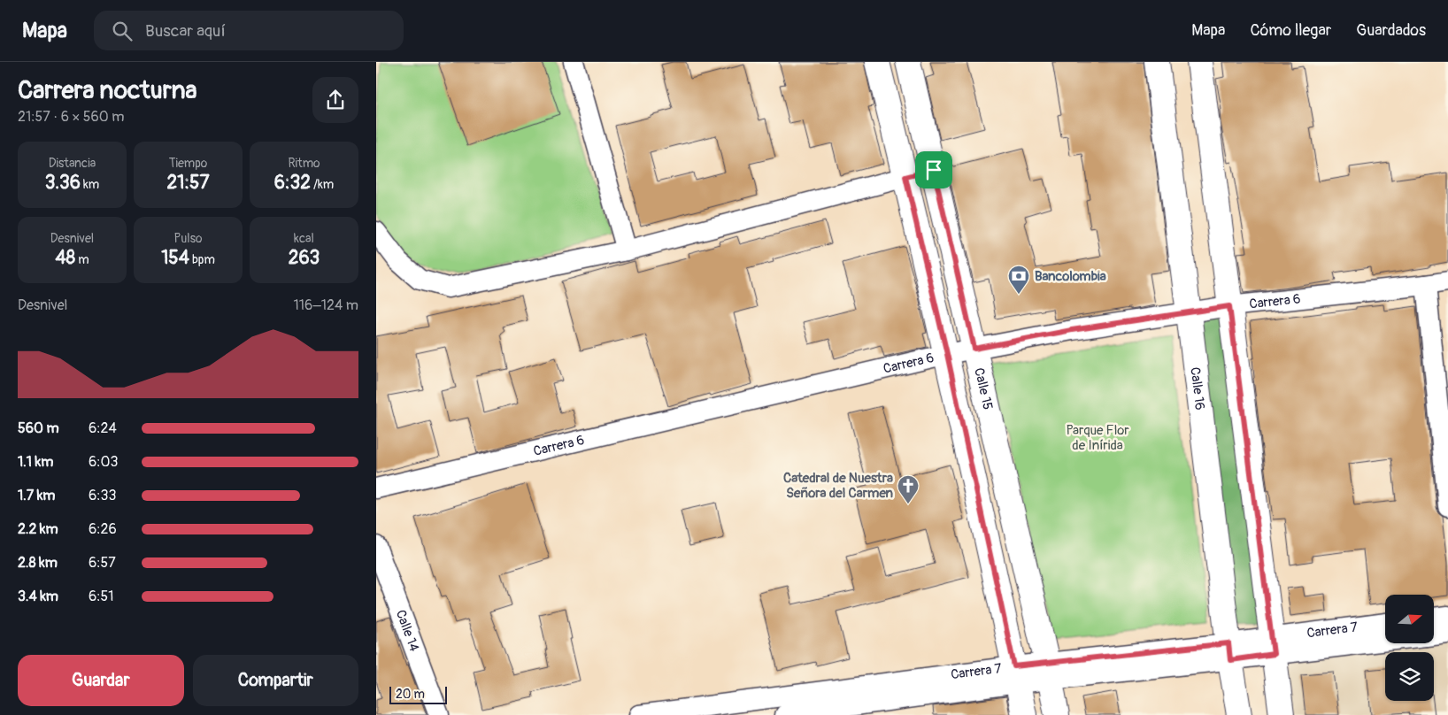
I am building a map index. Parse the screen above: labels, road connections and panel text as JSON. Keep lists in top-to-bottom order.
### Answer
{
  "streets": {
    "street": [
      "Carrera 6",
      "Calle 15",
      "Calle 16",
      "Carrera 7",
      "Calle 14"
    ]
  },
  "crossings": [
    ["Carrera 6", "Calle 15"],
    ["Carrera 6", "Calle 16"],
    ["Calle 15", "Carrera 7"],
    ["Calle 16", "Carrera 7"]
  ],
  "parks": ["Parque Flor de Inírida"],
  "places": {
    "bank": ["Bancolombia"],
    "church": ["Catedral de Nuestra Señora del Carmen"]
  },
  "scale_bar": "20 m",
  "north": "right",
  "page": {
    "header": "Mapa",
    "search": "Buscar aquí",
    "nav": ["Mapa", "Cómo llegar", "Guardados"],
    "heading": ["Carrera nocturna", "21:57 · 6 × 560 m"],
    "stats": [
      ["Distancia", "3.36 km"],
      ["Tiempo", "21:57"],
      ["Ritmo", "6:32 /km"],
      ["Desnivel", "48 m"],
      ["Pulso", "154 bpm"],
      ["kcal", "263"]
    ],
    "chart": ["Desnivel", "116–124 m"],
    "list": [
      {
        "name": "560 m",
        "note": "6:24"
      },
      {
        "name": "1.1 km",
        "note": "6:03"
      },
      {
        "name": "1.7 km",
        "note": "6:33"
      },
      {
        "name": "2.2 km",
        "note": "6:26"
      },
      {
        "name": "2.8 km",
        "note": "6:57"
      },
      {
        "name": "3.4 km",
        "note": "6:51"
      }
    ],
    "buttons": ["Guardar", "Compartir"],
    "scale": "20 m"
  }
}
